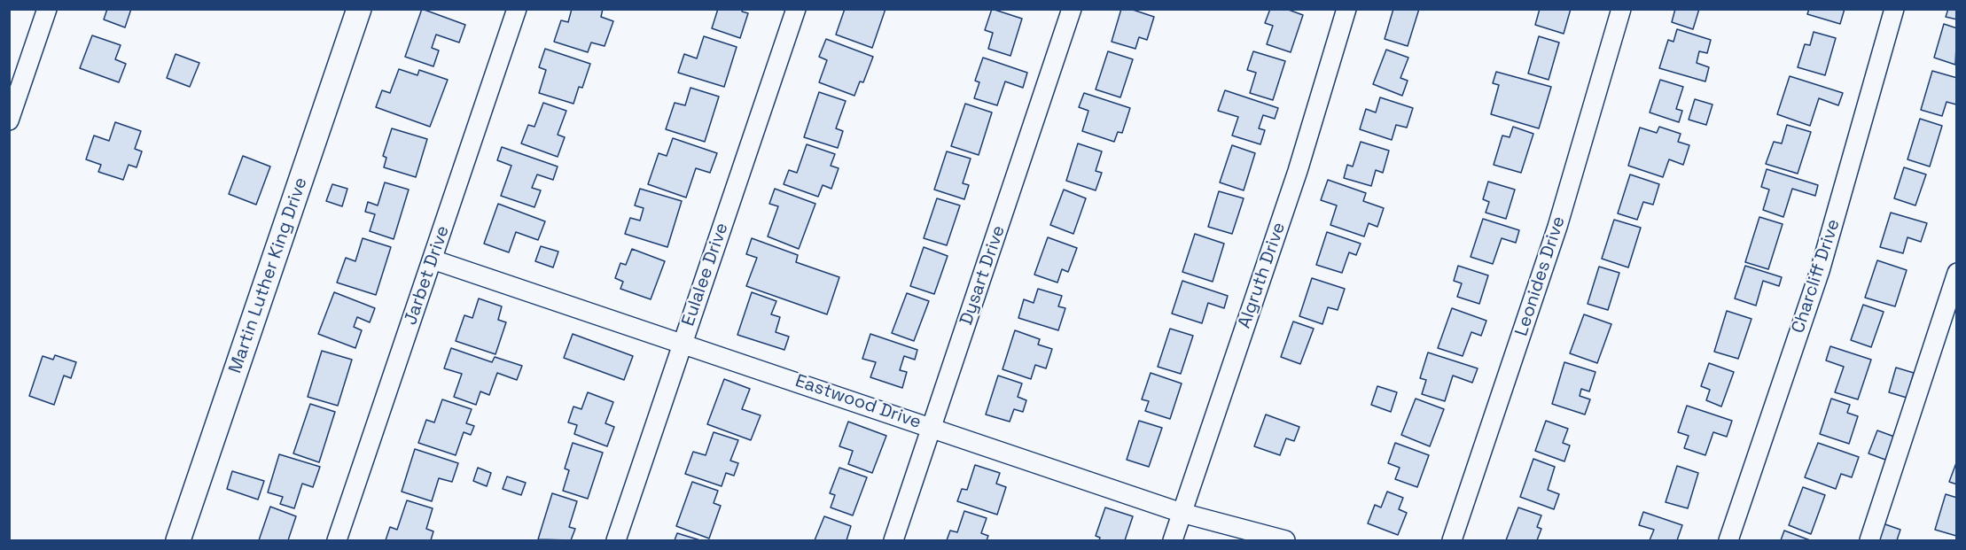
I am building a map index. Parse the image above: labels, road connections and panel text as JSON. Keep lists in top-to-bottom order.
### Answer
{
  "streets": {
    "main road": ["Martin Luther King Drive"],
    "street": [
      "Eulalee Drive",
      "Jarbet Drive",
      "Dysart Drive",
      "Algruth Drive",
      "Leonides Drive",
      "Charcliff Drive",
      "Eastwood Drive"
    ]
  },
  "crossings": [
    ["Eulalee Drive", "Eastwood Drive"],
    ["Jarbet Drive", "Eastwood Drive"],
    ["Dysart Drive", "Eastwood Drive"],
    ["Algruth Drive", "Eastwood Drive"]
  ]
}
